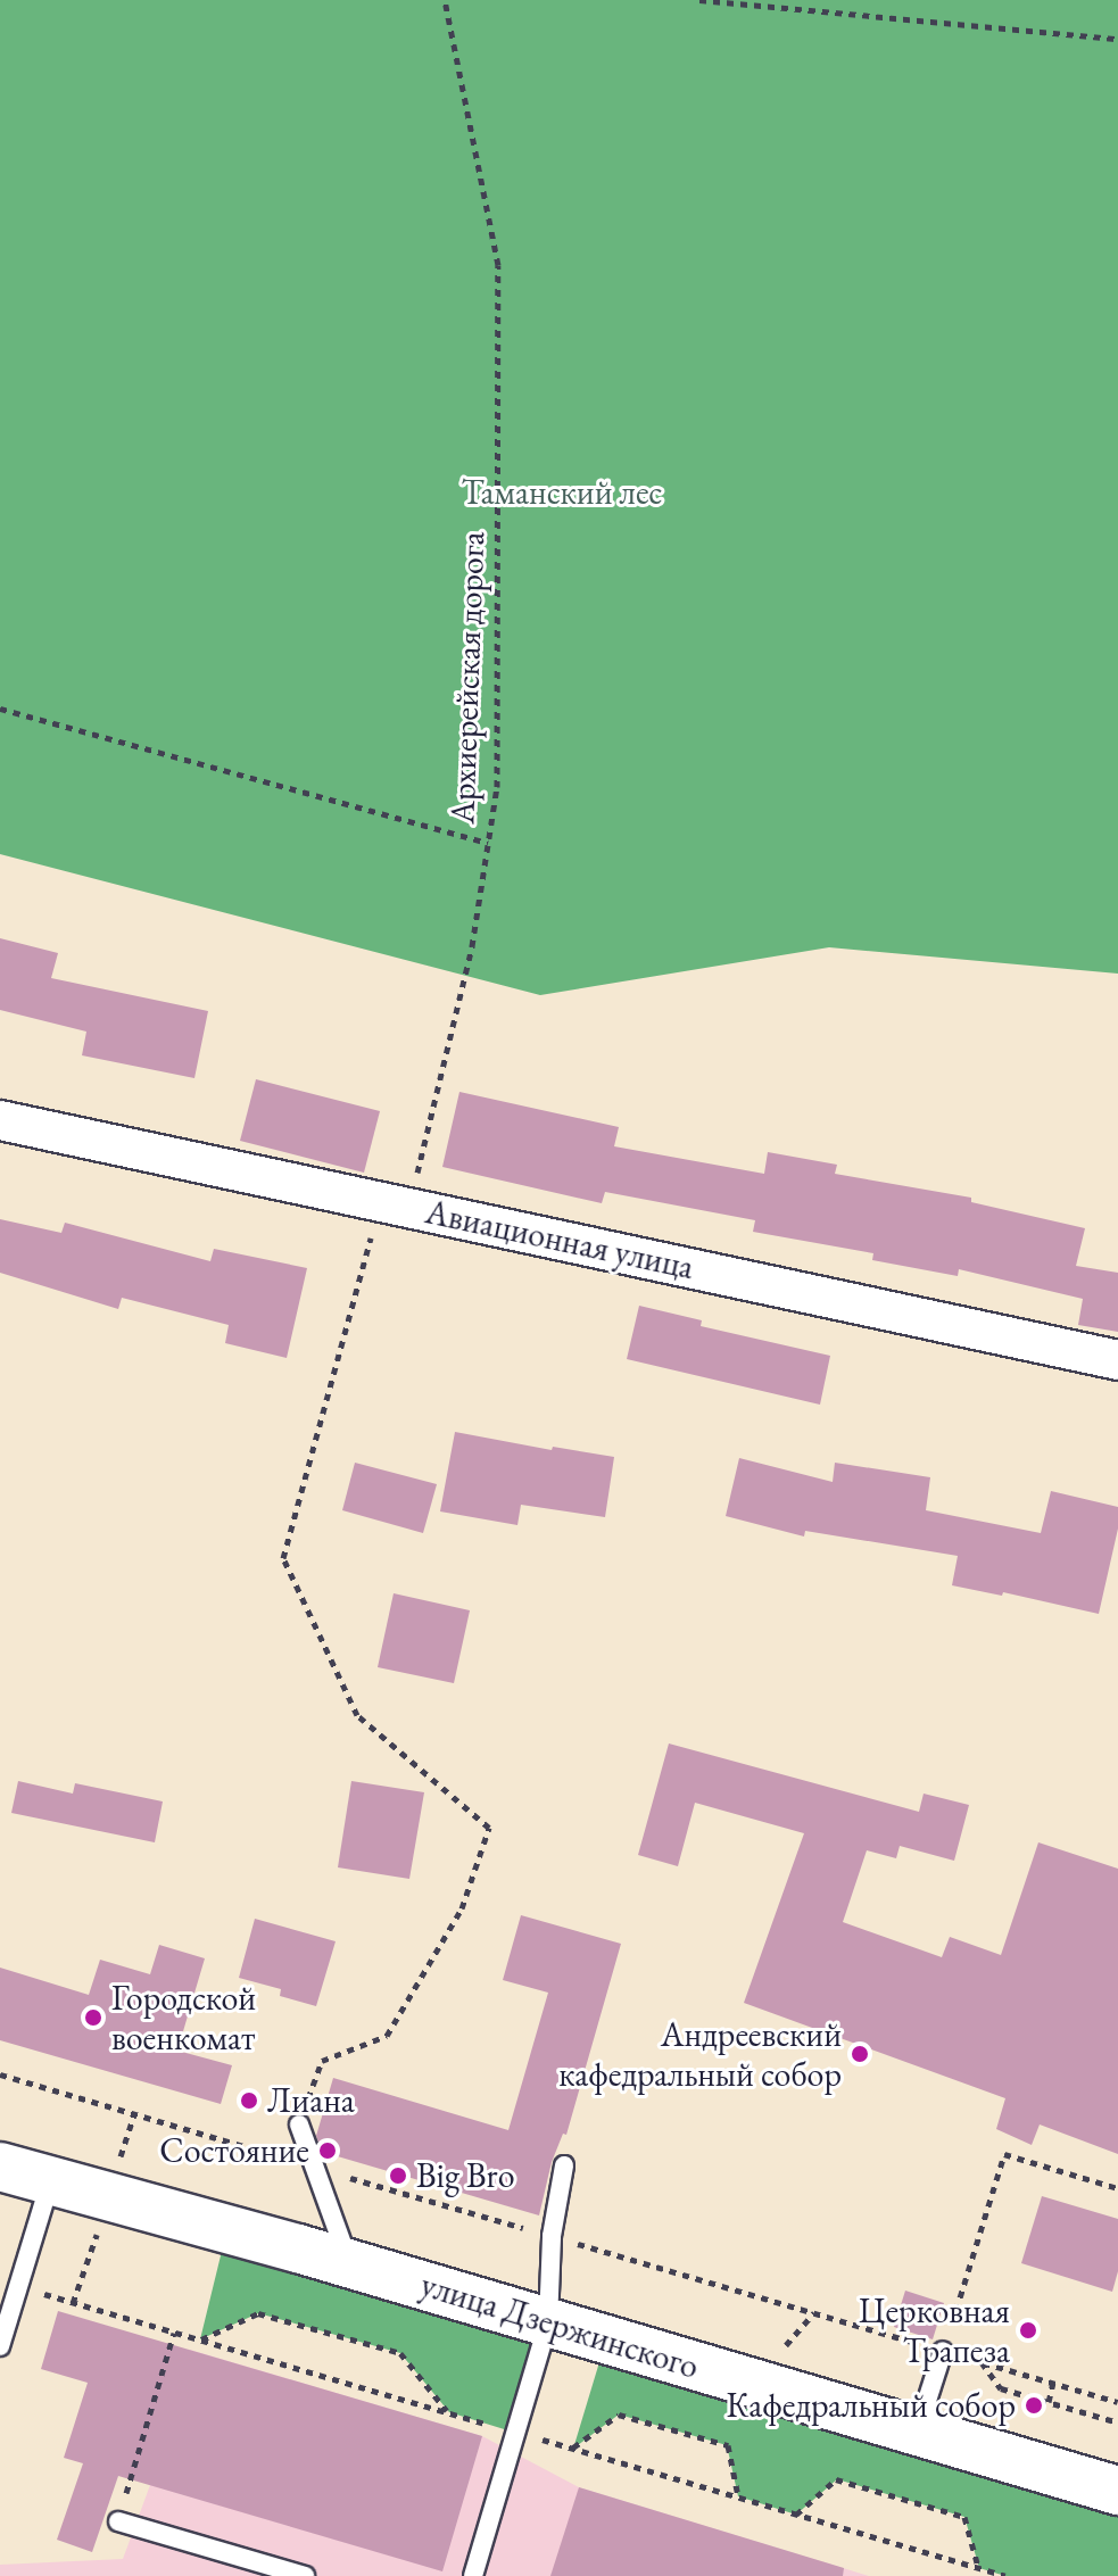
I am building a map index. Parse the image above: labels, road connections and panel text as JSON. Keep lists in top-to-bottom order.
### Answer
{
  "streets": {
    "street": ["Авиационная улица", "улица Дзержинского"],
    "path": ["Архиерейская дорога"]
  },
  "crossings": [
    ["Архиерейская дорога", "Авиационная улица"]
  ],
  "parks": ["Таманский лес"],
  "places": [
    "Городской военкомат",
    "Андреевский кафедральный собор",
    "Лиана",
    "Состояние",
    "Big Bro",
    "Церковная Трапеза",
    "Кафедральный собор"
  ]
}
